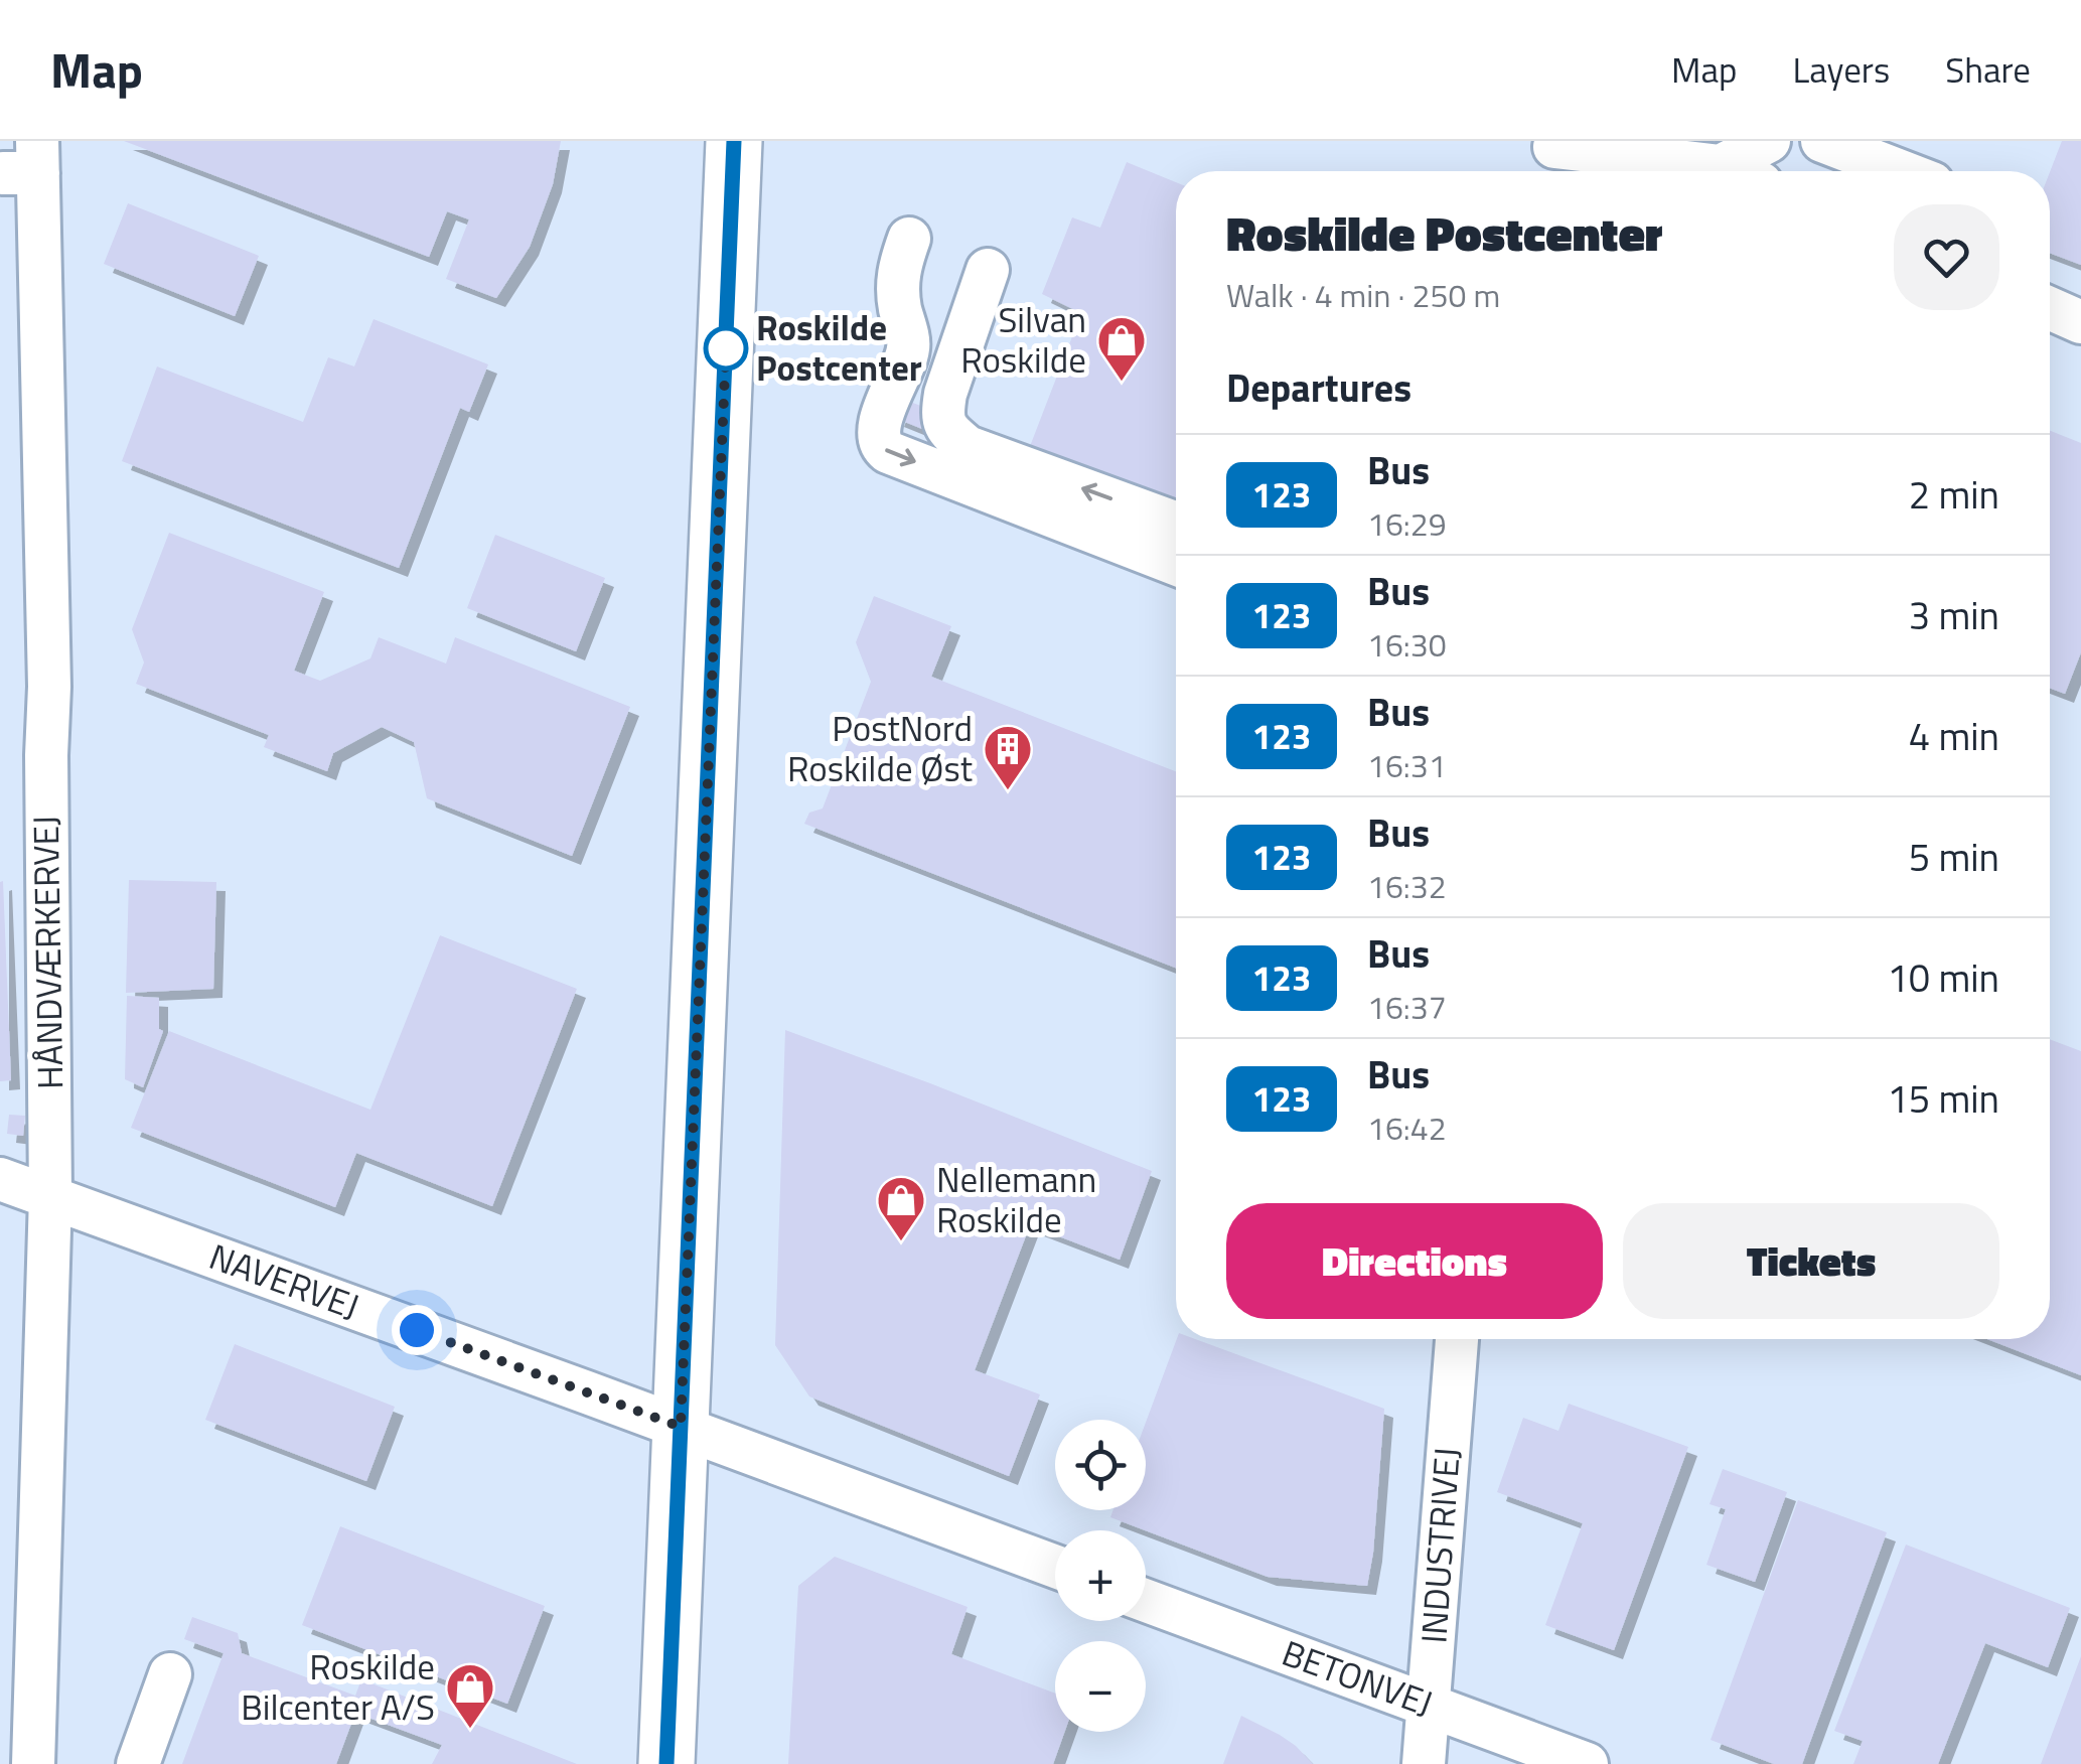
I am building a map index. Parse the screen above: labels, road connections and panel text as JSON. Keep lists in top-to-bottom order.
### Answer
{
  "streets": {
    "street": [
      "HÅNDVÆRKERVEJ",
      "NAVERVEJ",
      "INDUSTRIVEJ",
      "BETONVEJ"
    ]
  },
  "crossings": [
    ["HÅNDVÆRKERVEJ", "NAVERVEJ"],
    ["INDUSTRIVEJ", "BETONVEJ"]
  ],
  "places": {
    "other": ["Roskilde Postcenter"],
    "shop": ["Silvan Roskilde", "Nellemann Roskilde", "Roskilde Bilcenter A/S"],
    "building": ["PostNord Roskilde Øst"]
  },
  "lines": ["bus line 123"],
  "page": {
    "header": "Map",
    "nav": ["Map", "Layers", "Share"],
    "heading": [
      ["Roskilde Postcenter", "Walk · 4 min · 250 m"],
      "Departures"
    ],
    "list": [
      {
        "mark": "123",
        "name": "Bus",
        "note": "16:29",
        "value": "2 min"
      },
      {
        "mark": "123",
        "name": "Bus",
        "note": "16:30",
        "value": "3 min"
      },
      {
        "mark": "123",
        "name": "Bus",
        "note": "16:31",
        "value": "4 min"
      },
      {
        "mark": "123",
        "name": "Bus",
        "note": "16:32",
        "value": "5 min"
      },
      {
        "mark": "123",
        "name": "Bus",
        "note": "16:37",
        "value": "10 min"
      },
      {
        "mark": "123",
        "name": "Bus",
        "note": "16:42",
        "value": "15 min"
      }
    ],
    "buttons": ["Directions", "Tickets"],
    "map_buttons": ["+", "−"]
  }
}
